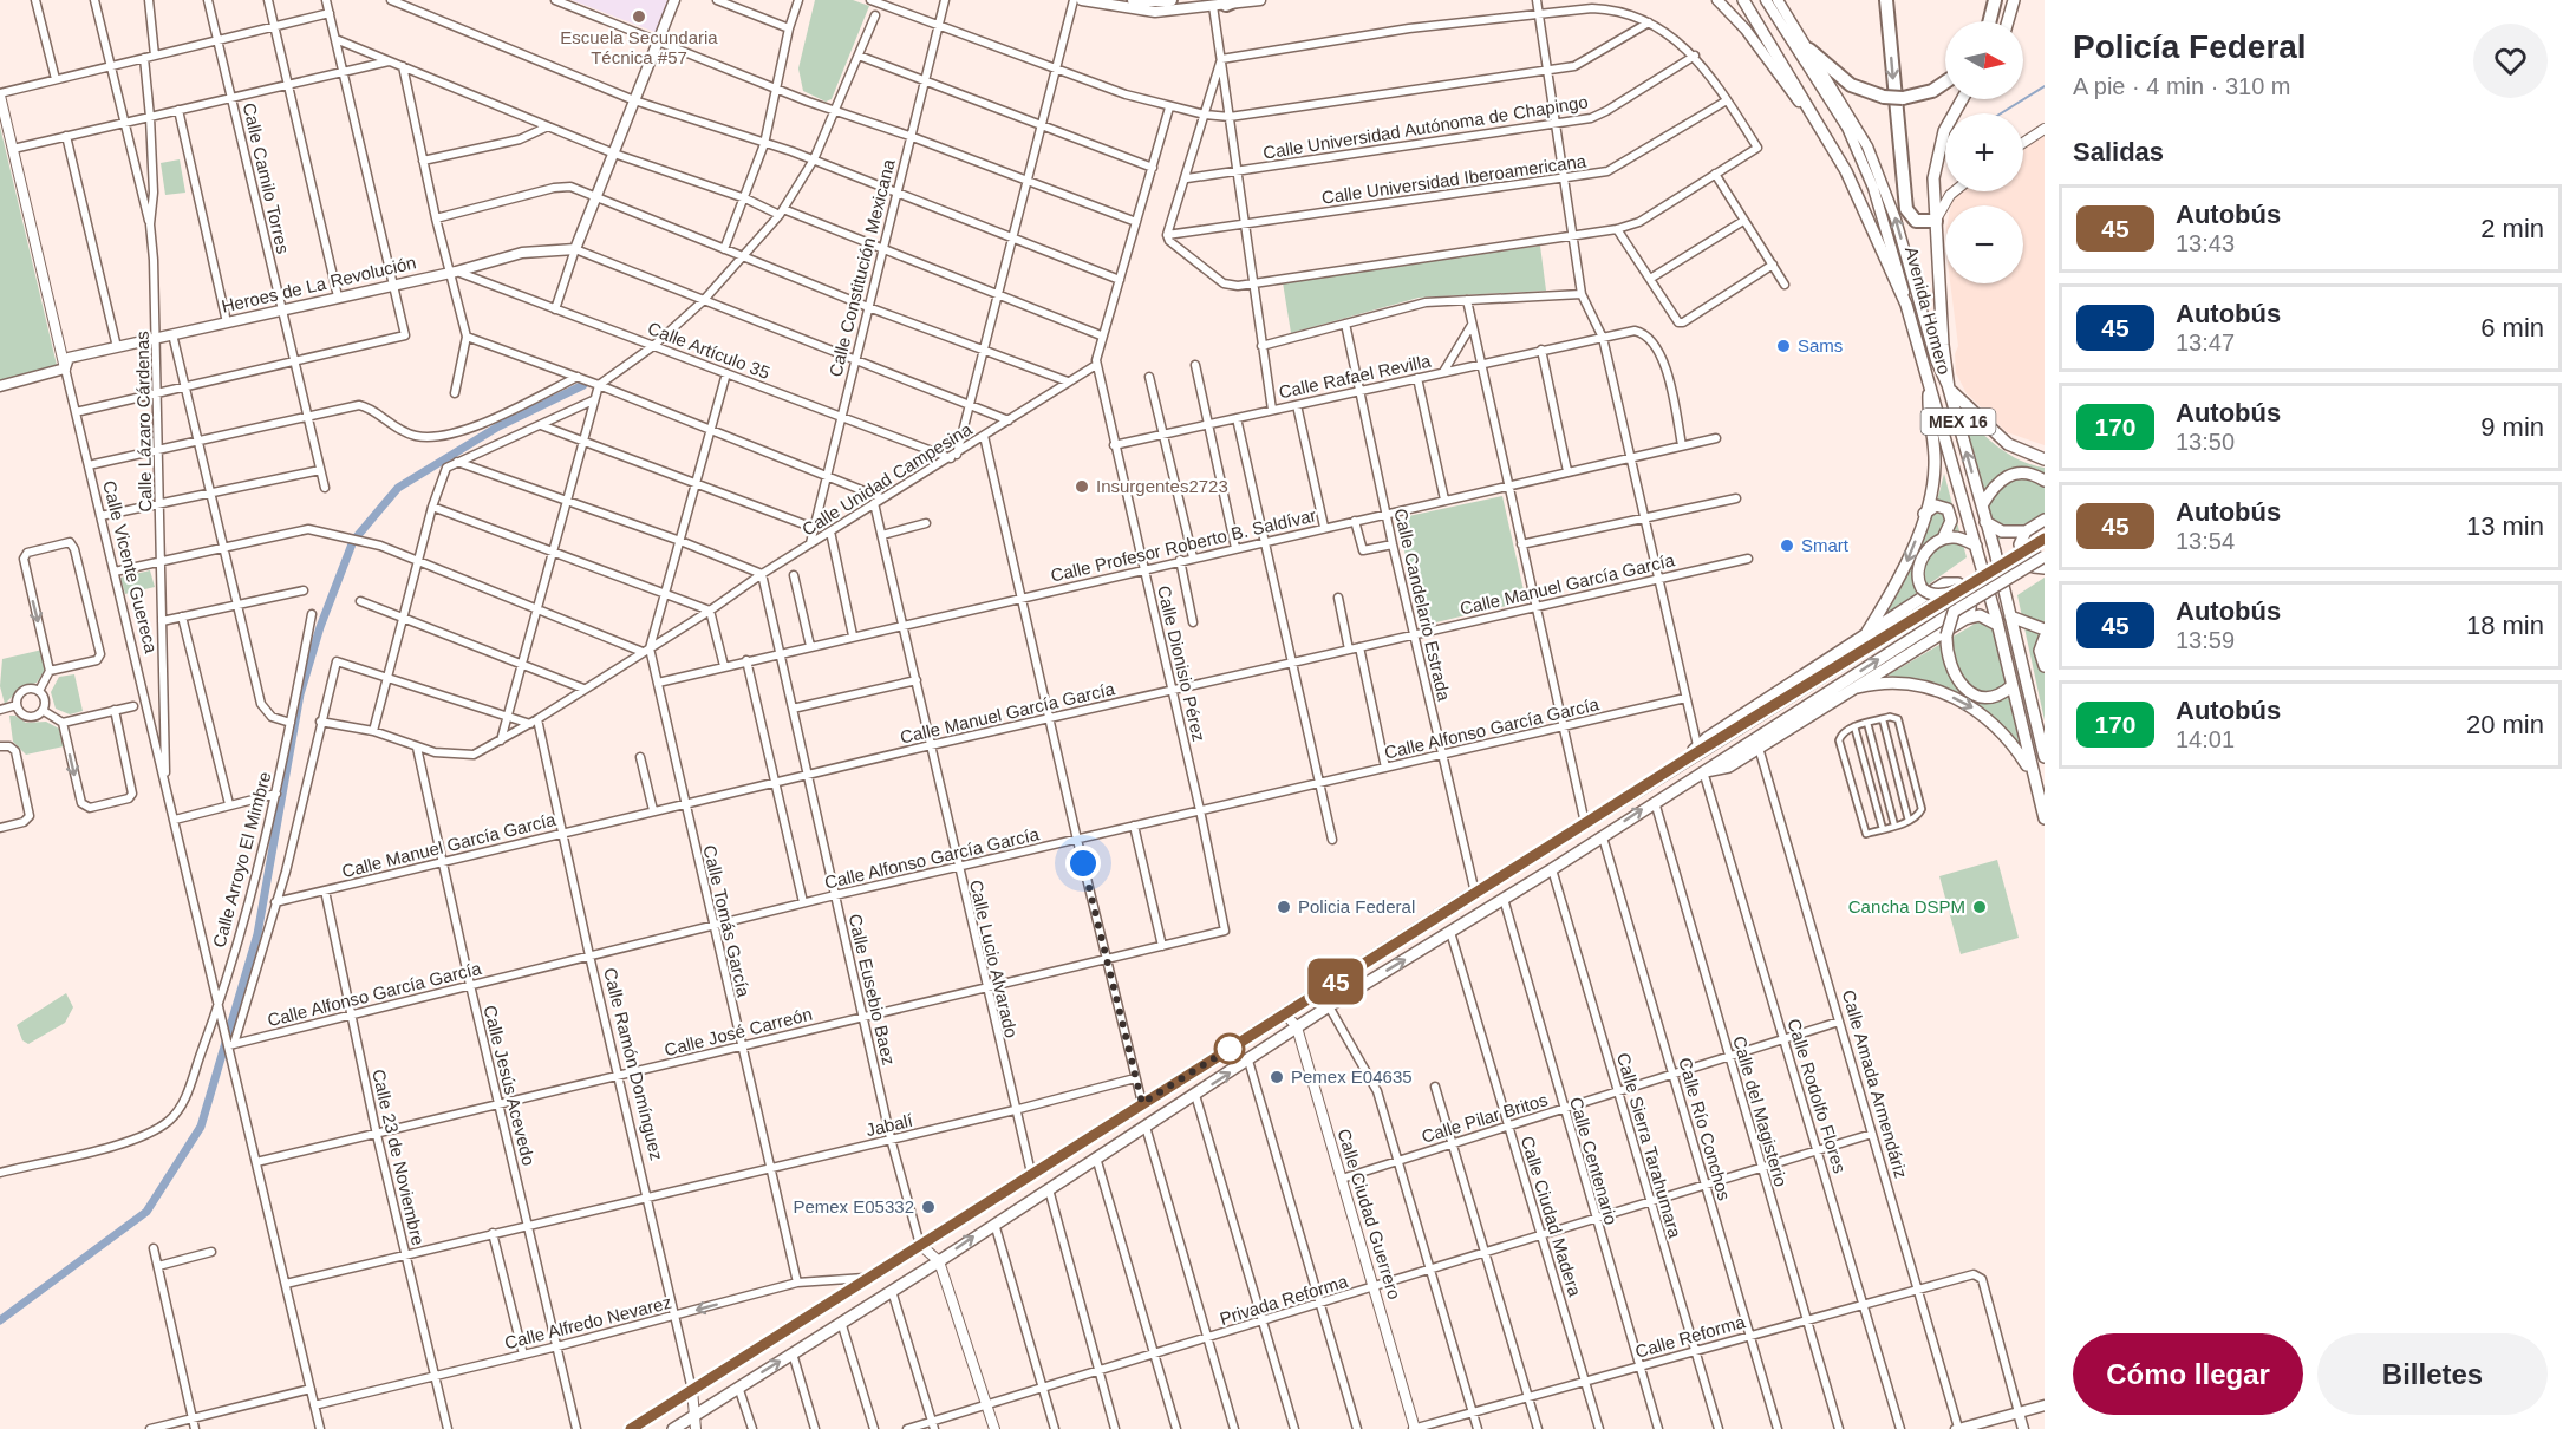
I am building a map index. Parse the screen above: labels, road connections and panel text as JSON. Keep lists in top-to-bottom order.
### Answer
{
  "streets": {
    "main road": ["Heroes de La Revolución", "Avenida Homero", "MEX 16"],
    "street": [
      "Calle Universidad Autónoma de Chapingo",
      "Calle Camilo Torres",
      "Calle Universidad Iberoamericana",
      "Calle Constitución Mexicana",
      "Calle Artículo 35",
      "Calle Rafael Revilla",
      "Calle Lázaro Cárdenas",
      "Calle Unidad Campesina",
      "Calle Profesor Roberto B. Saldívar",
      "Calle Vicente Guereca",
      "Calle Manuel García García",
      "Calle Candelario Estrada",
      "Calle Dionisio Pérez",
      "Calle Alfonso García García",
      "Calle Arroyo El Mimbre",
      "Calle Tomás García",
      "Calle Lucio Alvarado",
      "Calle Eusebio Baez",
      "Calle José Carreón",
      "Calle Ramón Domínguez",
      "Calle Amada Armendáriz",
      "Calle Jesús Acevedo",
      "Calle Rodolfo Flores",
      "Calle del Magisterio",
      "Calle Pilar Britos",
      "Jabalí",
      "Calle Río Conchos",
      "Calle Sierra Tarahumara",
      "Calle 23 de Noviembre",
      "Calle Centenario",
      "Calle Ciudad Guerrero",
      "Calle Ciudad Madera",
      "Privada Reforma",
      "Calle Alfredo Nevarez",
      "Calle Reforma"
    ]
  },
  "crossings": [
    ["Calle Camilo Torres", "Heroes de La Revolución"],
    ["Calle Constitución Mexicana", "Calle Artículo 35"],
    ["Calle Constitución Mexicana", "Calle Unidad Campesina"],
    ["Heroes de La Revolución", "Calle Artículo 35"],
    ["Heroes de La Revolución", "Calle Lázaro Cárdenas"],
    ["Heroes de La Revolución", "Calle Vicente Guereca"],
    ["Avenida Homero", "MEX 16"],
    ["Calle Artículo 35", "Calle Unidad Campesina"],
    ["Calle Rafael Revilla", "Calle Profesor Roberto B. Saldívar"],
    ["Calle Rafael Revilla", "Calle Candelario Estrada"],
    ["Calle Rafael Revilla", "Calle Dionisio Pérez"],
    ["Calle Lázaro Cárdenas", "Calle Vicente Guereca"],
    ["Calle Unidad Campesina", "Calle Dionisio Pérez"],
    ["Calle Unidad Campesina", "Calle Tomás García"],
    ["Calle Unidad Campesina", "Calle Lucio Alvarado"],
    ["Calle Unidad Campesina", "Calle Eusebio Baez"],
    ["Calle Unidad Campesina", "Calle Ramón Domínguez"],
    ["Calle Unidad Campesina", "Calle Jesús Acevedo"],
    ["Calle Profesor Roberto B. Saldívar", "Calle Candelario Estrada"],
    ["Calle Profesor Roberto B. Saldívar", "Calle Dionisio Pérez"],
    ["Calle Profesor Roberto B. Saldívar", "Calle Tomás García"],
    ["Calle Profesor Roberto B. Saldívar", "Calle Lucio Alvarado"],
    ["Calle Profesor Roberto B. Saldívar", "Calle Eusebio Baez"],
    ["Calle Vicente Guereca", "Calle Alfonso García García"],
    ["Calle Vicente Guereca", "Calle Arroyo El Mimbre"],
    ["Calle Vicente Guereca", "Calle José Carreón"],
    ["Calle Vicente Guereca", "Jabalí"],
    ["Calle Vicente Guereca", "Calle Alfredo Nevarez"],
    ["Calle Manuel García García", "Calle Candelario Estrada"],
    ["Calle Manuel García García", "Calle Dionisio Pérez"],
    ["Calle Manuel García García", "Calle Tomás García"],
    ["Calle Manuel García García", "Calle Lucio Alvarado"],
    ["Calle Manuel García García", "Calle Eusebio Baez"],
    ["Calle Manuel García García", "Calle Ramón Domínguez"],
    ["Calle Manuel García García", "Calle Jesús Acevedo"],
    ["Calle Manuel García García", "Calle 23 de Noviembre"],
    ["Calle Candelario Estrada", "Calle Alfonso García García"],
    ["Calle Dionisio Pérez", "Calle Alfonso García García"],
    ["Calle Dionisio Pérez", "Calle José Carreón"],
    ["Calle Alfonso García García", "Calle Tomás García"],
    ["Calle Alfonso García García", "Calle Lucio Alvarado"],
    ["Calle Alfonso García García", "Calle Eusebio Baez"],
    ["Calle Alfonso García García", "Calle Ramón Domínguez"],
    ["Calle Alfonso García García", "Calle Jesús Acevedo"],
    ["Calle Alfonso García García", "Calle 23 de Noviembre"],
    ["Calle Tomás García", "Calle José Carreón"],
    ["Calle Tomás García", "Jabalí"],
    ["Calle Tomás García", "Calle Alfredo Nevarez"],
    ["Calle Lucio Alvarado", "Calle José Carreón"],
    ["Calle Lucio Alvarado", "Jabalí"],
    ["Calle Eusebio Baez", "Calle José Carreón"],
    ["Calle Eusebio Baez", "Jabalí"],
    ["Calle José Carreón", "Calle Ramón Domínguez"],
    ["Calle José Carreón", "Calle Jesús Acevedo"],
    ["Calle José Carreón", "Calle 23 de Noviembre"],
    ["Calle Ramón Domínguez", "Jabalí"],
    ["Calle Ramón Domínguez", "Calle Alfredo Nevarez"],
    ["Calle Amada Armendáriz", "Calle Pilar Britos"],
    ["Calle Amada Armendáriz", "Privada Reforma"],
    ["Calle Amada Armendáriz", "Calle Reforma"],
    ["Calle Jesús Acevedo", "Jabalí"],
    ["Calle Jesús Acevedo", "Calle Alfredo Nevarez"],
    ["Calle Rodolfo Flores", "Calle Pilar Britos"],
    ["Calle Rodolfo Flores", "Privada Reforma"],
    ["Calle Rodolfo Flores", "Calle Reforma"],
    ["Calle del Magisterio", "Calle Pilar Britos"],
    ["Calle del Magisterio", "Privada Reforma"],
    ["Calle del Magisterio", "Calle Reforma"],
    ["Calle Pilar Britos", "Calle Río Conchos"],
    ["Calle Pilar Britos", "Calle Sierra Tarahumara"],
    ["Calle Pilar Britos", "Calle Centenario"],
    ["Calle Pilar Britos", "Calle Ciudad Guerrero"],
    ["Calle Pilar Britos", "Calle Ciudad Madera"],
    ["Jabalí", "Calle 23 de Noviembre"],
    ["Calle Río Conchos", "Privada Reforma"],
    ["Calle Río Conchos", "Calle Reforma"],
    ["Calle Sierra Tarahumara", "Privada Reforma"],
    ["Calle Sierra Tarahumara", "Calle Reforma"],
    ["Calle 23 de Noviembre", "Calle Alfredo Nevarez"],
    ["Calle Centenario", "Privada Reforma"],
    ["Calle Centenario", "Calle Reforma"],
    ["Calle Ciudad Guerrero", "Privada Reforma"],
    ["Calle Ciudad Guerrero", "Calle Reforma"],
    ["Calle Ciudad Madera", "Privada Reforma"],
    ["Calle Ciudad Madera", "Calle Reforma"]
  ],
  "places": [
    "Escuela Secundaria Técnica #57",
    "Sams",
    "Insurgentes2723",
    "Smart",
    "Policia Federal",
    "Cancha DSPM",
    "Pemex E04635",
    "Pemex E05332"
  ],
  "lines": ["bus line 45"],
  "north": "right",
  "page": {
    "on_map": "45",
    "heading": [
      ["Policía Federal", "A pie · 4 min · 310 m"],
      "Salidas"
    ],
    "map_buttons": ["+", "−"],
    "list": [
      {
        "mark": "45",
        "name": "Autobús",
        "note": "13:43",
        "value": "2 min"
      },
      {
        "mark": "45",
        "name": "Autobús",
        "note": "13:47",
        "value": "6 min"
      },
      {
        "mark": "170",
        "name": "Autobús",
        "note": "13:50",
        "value": "9 min"
      },
      {
        "mark": "45",
        "name": "Autobús",
        "note": "13:54",
        "value": "13 min"
      },
      {
        "mark": "45",
        "name": "Autobús",
        "note": "13:59",
        "value": "18 min"
      },
      {
        "mark": "170",
        "name": "Autobús",
        "note": "14:01",
        "value": "20 min"
      }
    ],
    "buttons": ["Cómo llegar", "Billetes"]
  }
}
